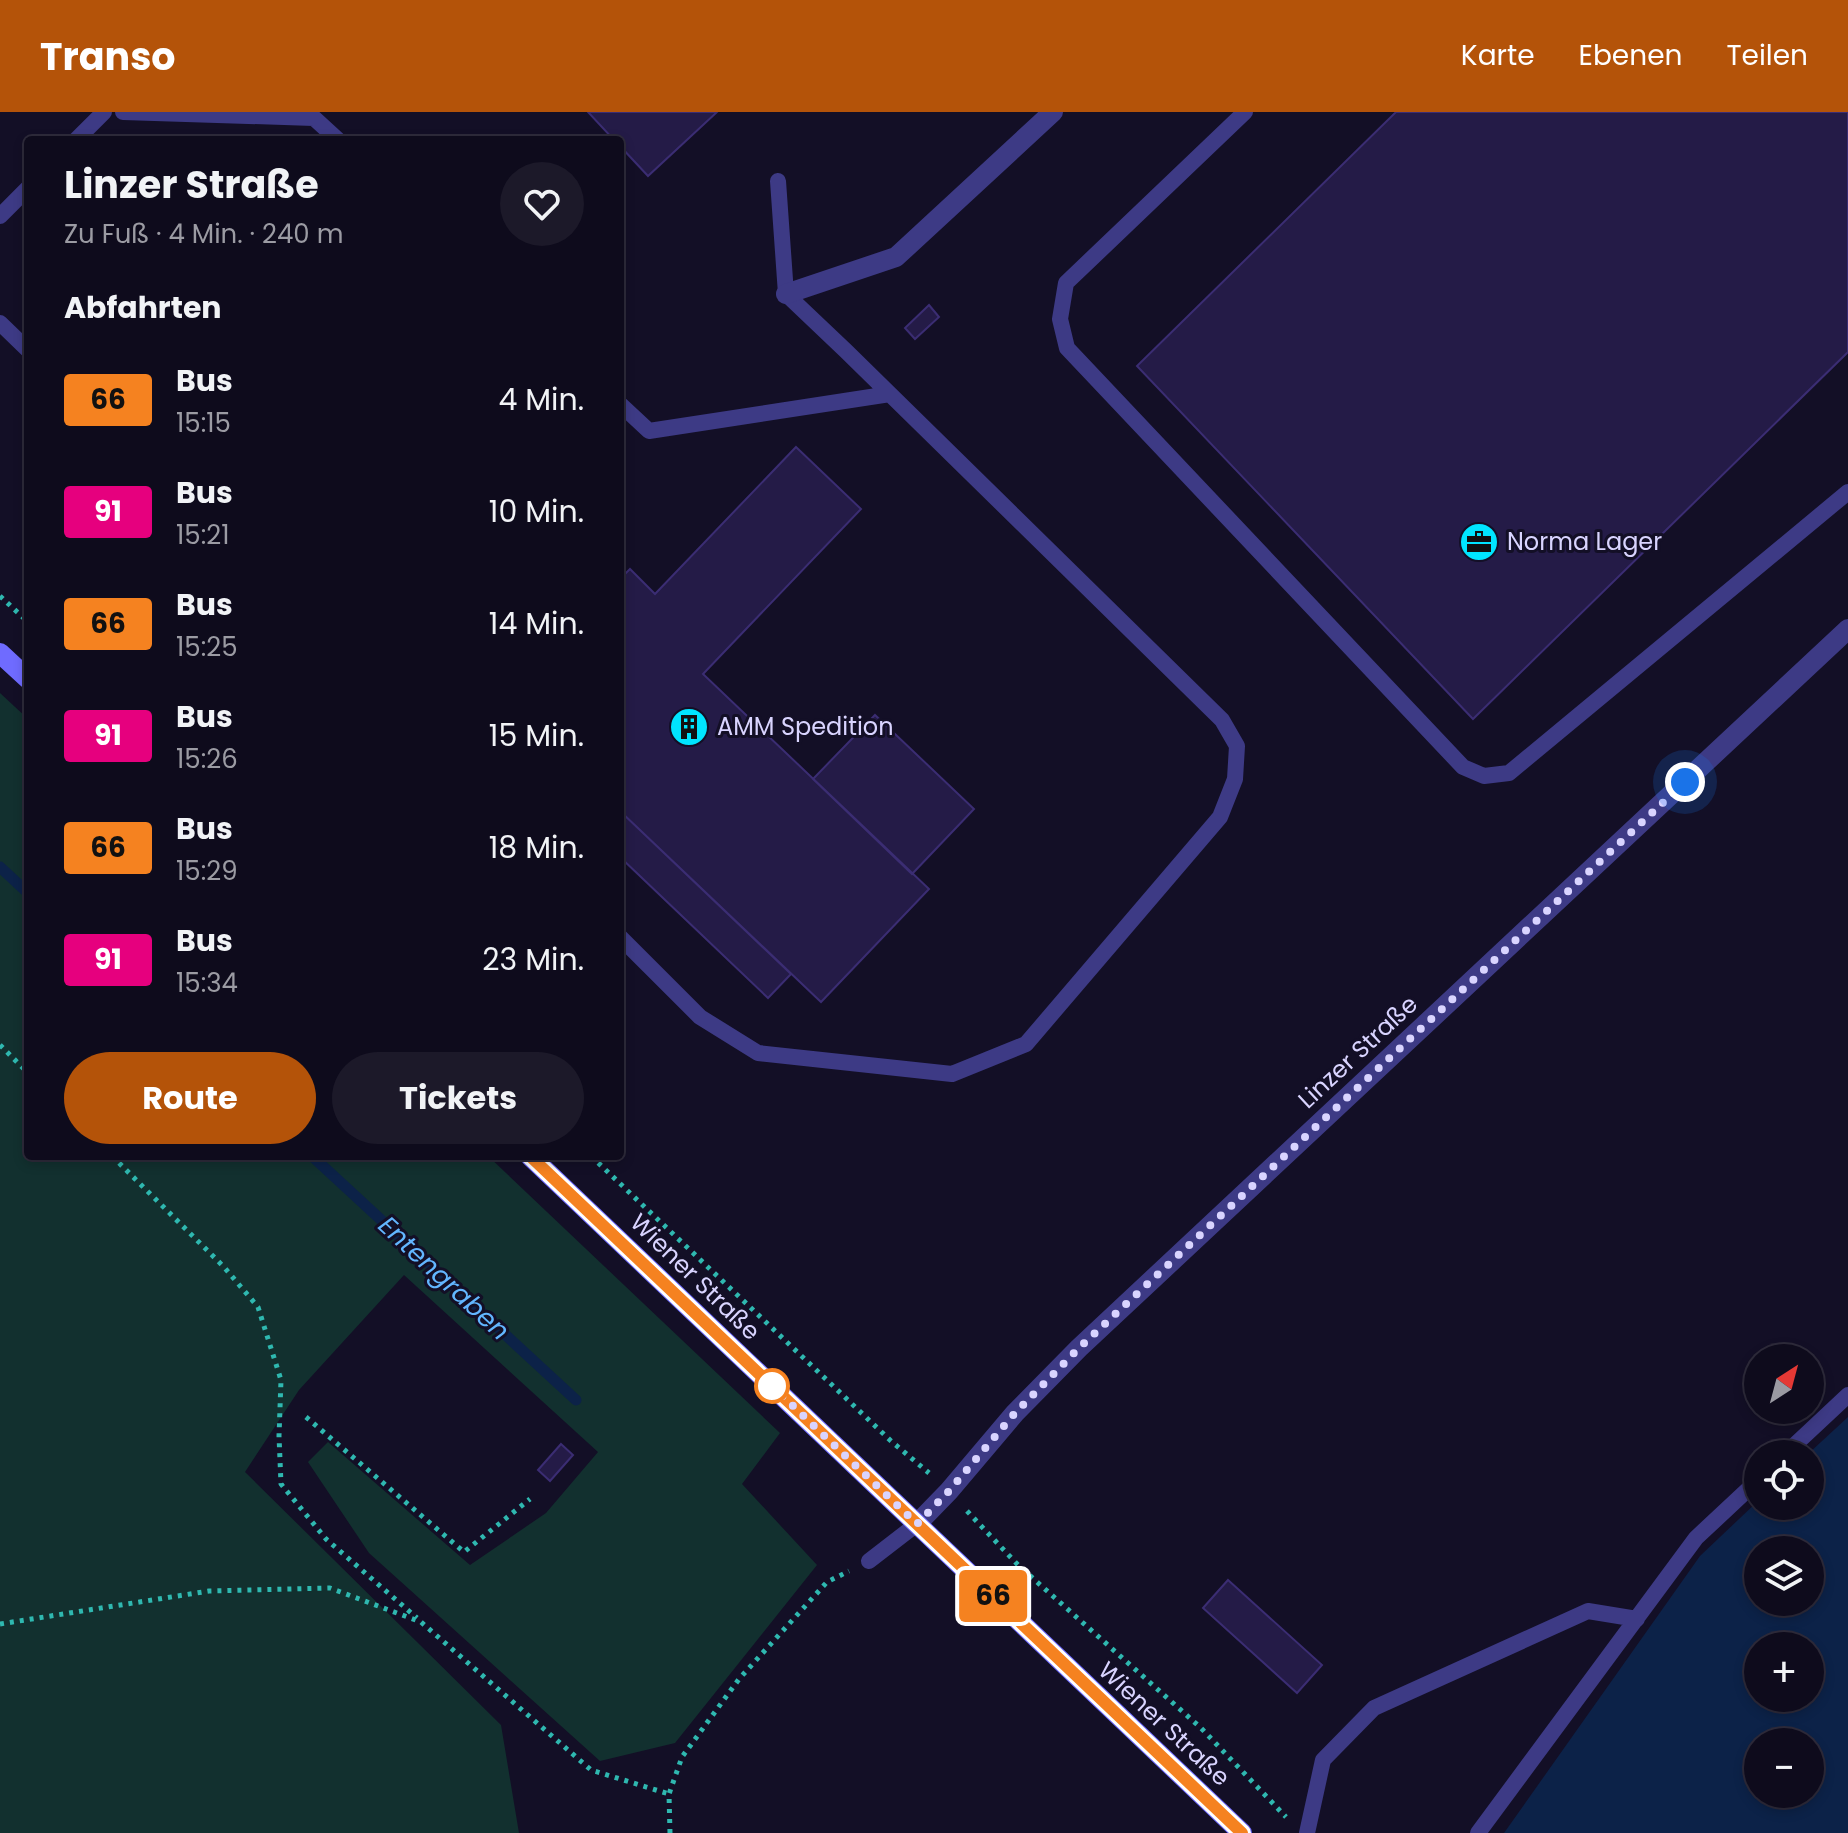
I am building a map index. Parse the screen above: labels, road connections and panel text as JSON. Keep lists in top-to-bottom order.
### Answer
{
  "streets": {
    "main road": ["Wiener Straße"],
    "street": ["Linzer Straße"]
  },
  "crossings": [
    ["Linzer Straße", "Wiener Straße"]
  ],
  "water": ["Entengraben"],
  "places": {
    "office": ["Norma Lager"],
    "building": ["AMM Spedition"]
  },
  "lines": ["bus line 66"],
  "north": "top right",
  "page": {
    "header": "Transo",
    "nav": ["Karte", "Ebenen", "Teilen"],
    "on_map": "66",
    "heading": [
      ["Linzer Straße", "Zu Fuß · 4 Min. · 240 m"],
      "Abfahrten"
    ],
    "list": [
      {
        "mark": "66",
        "name": "Bus",
        "note": "15:15",
        "value": "4 Min."
      },
      {
        "mark": "91",
        "name": "Bus",
        "note": "15:21",
        "value": "10 Min."
      },
      {
        "mark": "66",
        "name": "Bus",
        "note": "15:25",
        "value": "14 Min."
      },
      {
        "mark": "91",
        "name": "Bus",
        "note": "15:26",
        "value": "15 Min."
      },
      {
        "mark": "66",
        "name": "Bus",
        "note": "15:29",
        "value": "18 Min."
      },
      {
        "mark": "91",
        "name": "Bus",
        "note": "15:34",
        "value": "23 Min."
      }
    ],
    "buttons": ["Route", "Tickets"],
    "map_buttons": ["+", "−"]
  }
}
